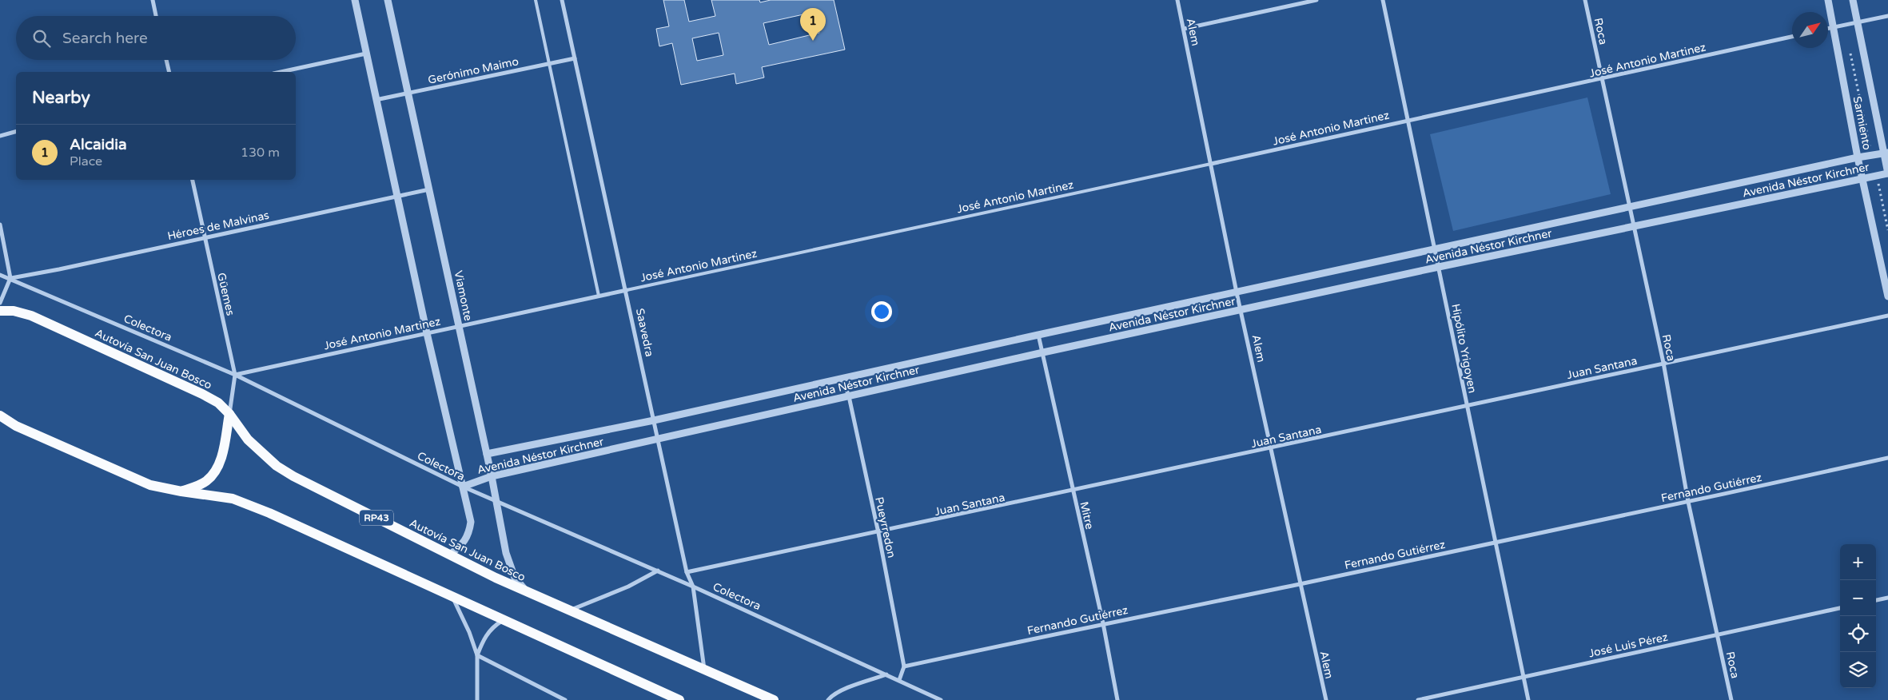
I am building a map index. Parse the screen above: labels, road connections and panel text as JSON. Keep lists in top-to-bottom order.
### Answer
{
  "streets": {
    "main road": ["Autovía San Juan Bosco", "RP43"],
    "street": [
      "Roca",
      "Alem",
      "José Antonio Martinez",
      "Gerónimo Maimo",
      "Sarmiento",
      "Avenida Néstor Kirchner",
      "Héroes de Malvinas",
      "Güemes",
      "Viamonte",
      "Colectora",
      "Saavedra",
      "Hipólito Yrigoyen",
      "Juan Santana",
      "Fernando Gutiérrez",
      "Mitre",
      "Pueyrredon",
      "José Luis Pérez"
    ]
  },
  "crossings": [
    ["Roca", "José Antonio Martinez"],
    ["Roca", "Avenida Néstor Kirchner"],
    ["Roca", "Juan Santana"],
    ["Roca", "Fernando Gutiérrez"],
    ["Roca", "José Luis Pérez"],
    ["Alem", "José Antonio Martinez"],
    ["Alem", "Avenida Néstor Kirchner"],
    ["Alem", "Juan Santana"],
    ["Alem", "Fernando Gutiérrez"],
    ["José Antonio Martinez", "Güemes"],
    ["José Antonio Martinez", "Viamonte"],
    ["José Antonio Martinez", "Colectora"],
    ["José Antonio Martinez", "Saavedra"],
    ["José Antonio Martinez", "Hipólito Yrigoyen"],
    ["Gerónimo Maimo", "Viamonte"],
    ["Gerónimo Maimo", "Saavedra"],
    ["Sarmiento", "Avenida Néstor Kirchner"],
    ["Avenida Néstor Kirchner", "Viamonte"],
    ["Avenida Néstor Kirchner", "Colectora"],
    ["Avenida Néstor Kirchner", "Saavedra"],
    ["Avenida Néstor Kirchner", "Hipólito Yrigoyen"],
    ["Avenida Néstor Kirchner", "Mitre"],
    ["Avenida Néstor Kirchner", "Pueyrredon"],
    ["Héroes de Malvinas", "Güemes"],
    ["Héroes de Malvinas", "Viamonte"],
    ["Héroes de Malvinas", "Colectora"],
    ["Güemes", "Colectora"],
    ["Güemes", "Autovía San Juan Bosco"],
    ["Viamonte", "Colectora"],
    ["Viamonte", "Autovía San Juan Bosco"],
    ["Colectora", "Saavedra"],
    ["Saavedra", "Autovía San Juan Bosco"],
    ["Saavedra", "Juan Santana"],
    ["Hipólito Yrigoyen", "Juan Santana"],
    ["Hipólito Yrigoyen", "Fernando Gutiérrez"],
    ["Hipólito Yrigoyen", "José Luis Pérez"],
    ["Juan Santana", "Mitre"],
    ["Juan Santana", "Pueyrredon"],
    ["Fernando Gutiérrez", "Mitre"],
    ["Fernando Gutiérrez", "Pueyrredon"]
  ],
  "north": "top right",
  "page": {
    "pins": "1",
    "search": "Search here",
    "heading": "Nearby",
    "list": [
      {
        "mark": "1",
        "name": "Alcaidia",
        "note": "Place",
        "value": "130 m"
      }
    ],
    "map_buttons": ["+", "−"]
  }
}
